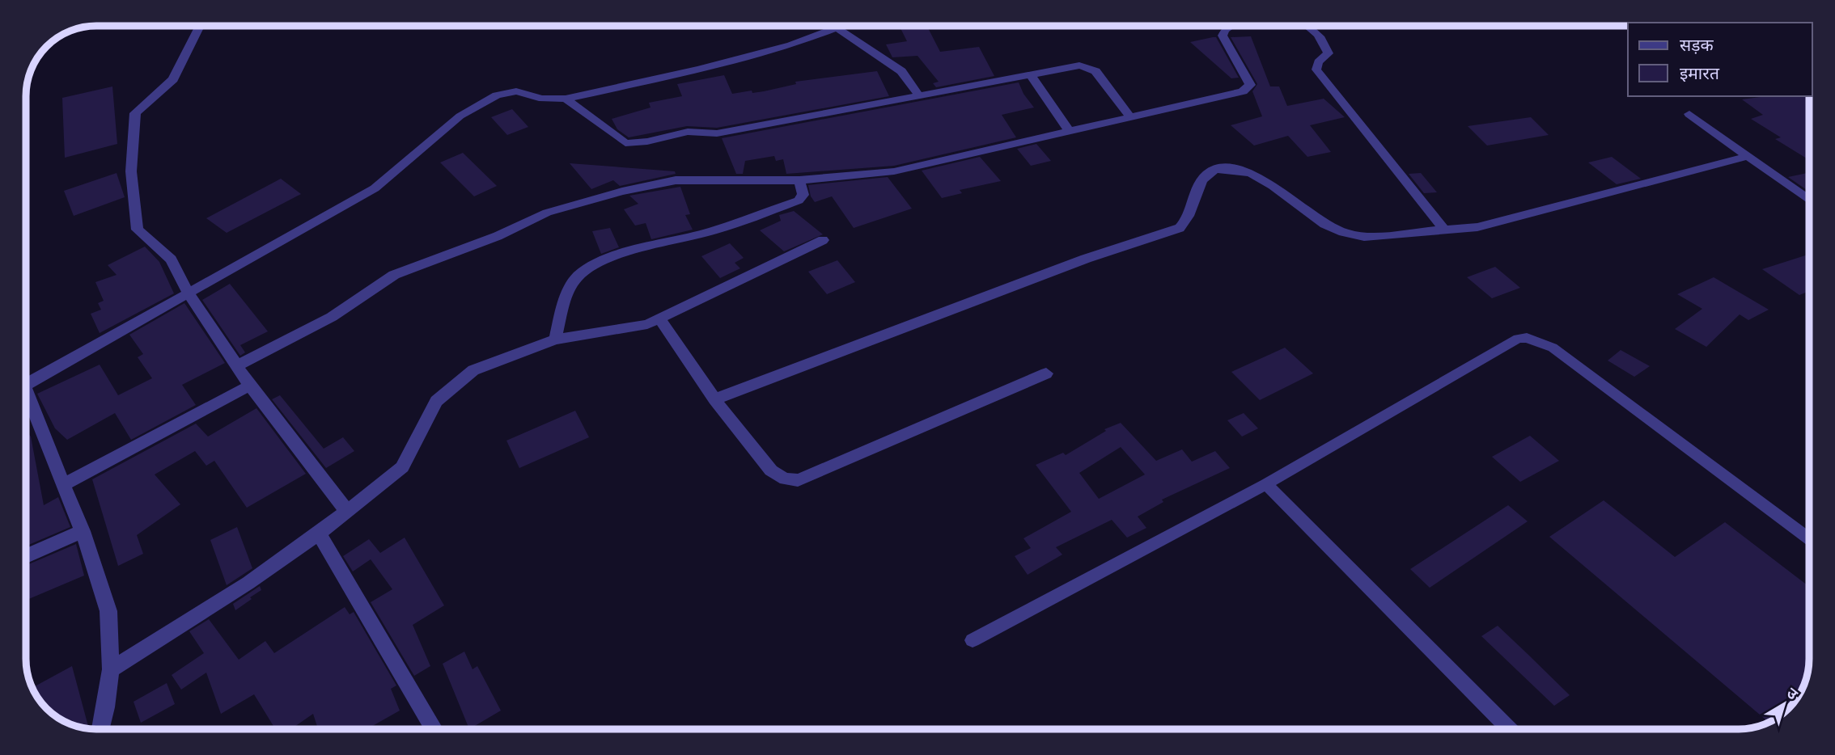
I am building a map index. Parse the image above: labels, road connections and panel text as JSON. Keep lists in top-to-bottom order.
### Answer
{
  "legend": ["सड़क", "इमारत"],
  "north": "top right"
}
